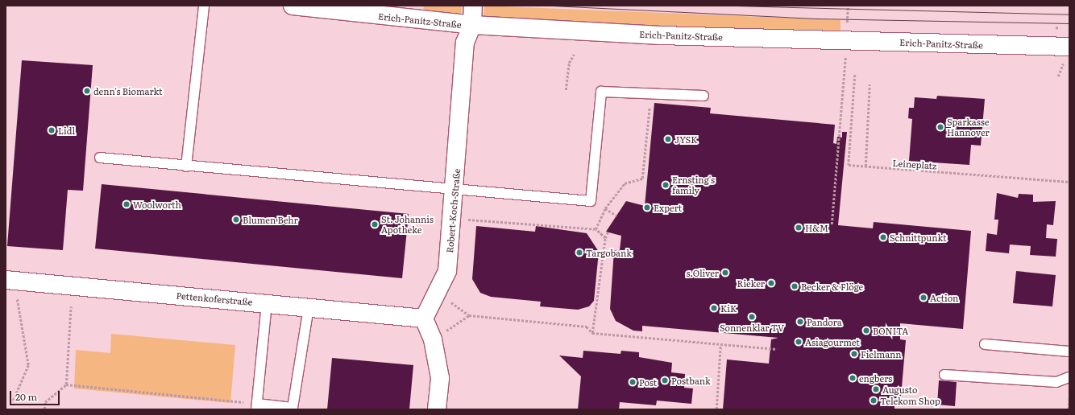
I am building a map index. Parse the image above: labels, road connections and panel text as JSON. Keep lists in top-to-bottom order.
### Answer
{
  "streets": {
    "street": ["Erich-Panitz-Straße", "Robert-Koch-Straße", "Pettenkoferstraße"],
    "path": ["Leineplatz"]
  },
  "crossings": [
    ["Erich-Panitz-Straße", "Robert-Koch-Straße"],
    ["Robert-Koch-Straße", "Pettenkoferstraße"]
  ],
  "places": [
    "denn's Biomarkt",
    "Sparkasse Hannover",
    "Lidl",
    "JYSK",
    "Ernsting's family",
    "Woolworth",
    "Expert",
    "Blumen Behr",
    "St. Johannis Apotheke",
    "H&M",
    "Schnittpunkt",
    "Targobank",
    "s.Oliver",
    "Rieker",
    "Becker & Flöge",
    "Action",
    "KiK",
    "Sonnenklar TV",
    "Pandora",
    "BONITA",
    "Asiagourmet",
    "Fielmann",
    "engbers",
    "Postbank",
    "Post",
    "Augusto",
    "Telekom Shop"
  ],
  "scale_bar": "20 m"
}
